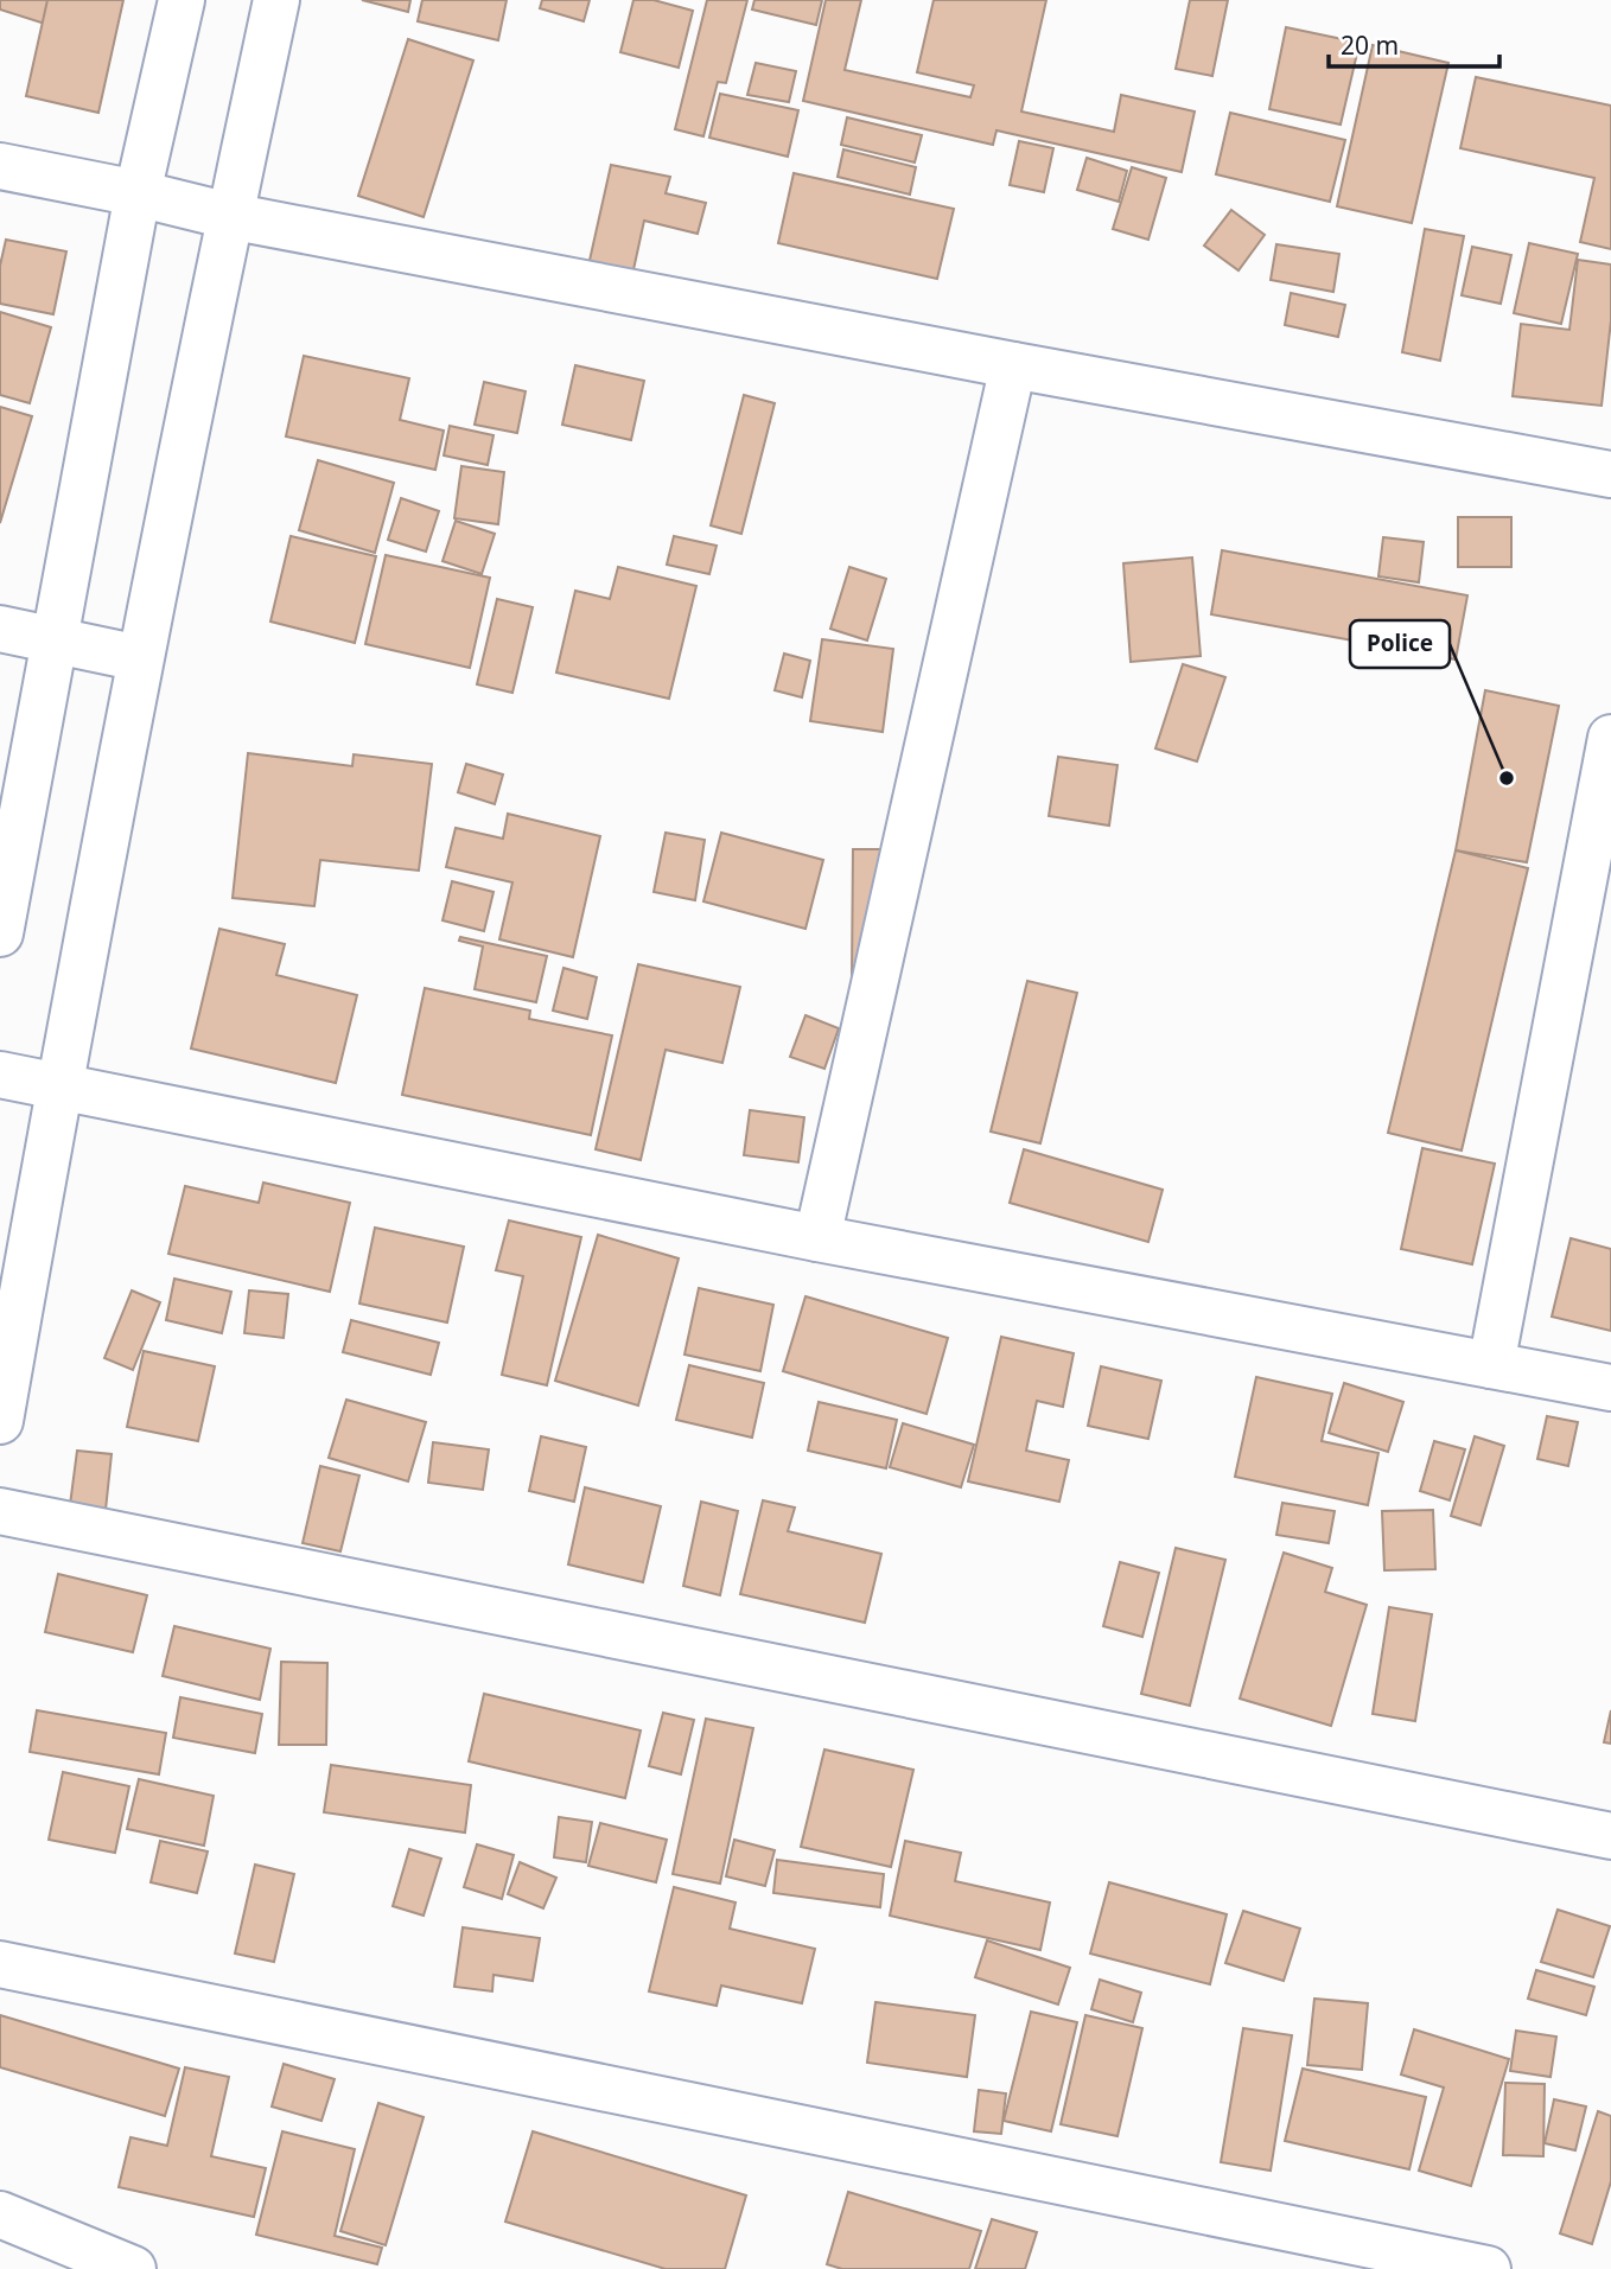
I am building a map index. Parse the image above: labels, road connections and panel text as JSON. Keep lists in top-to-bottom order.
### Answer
{
  "places": ["Police"],
  "scale_bar": "20 m"
}
